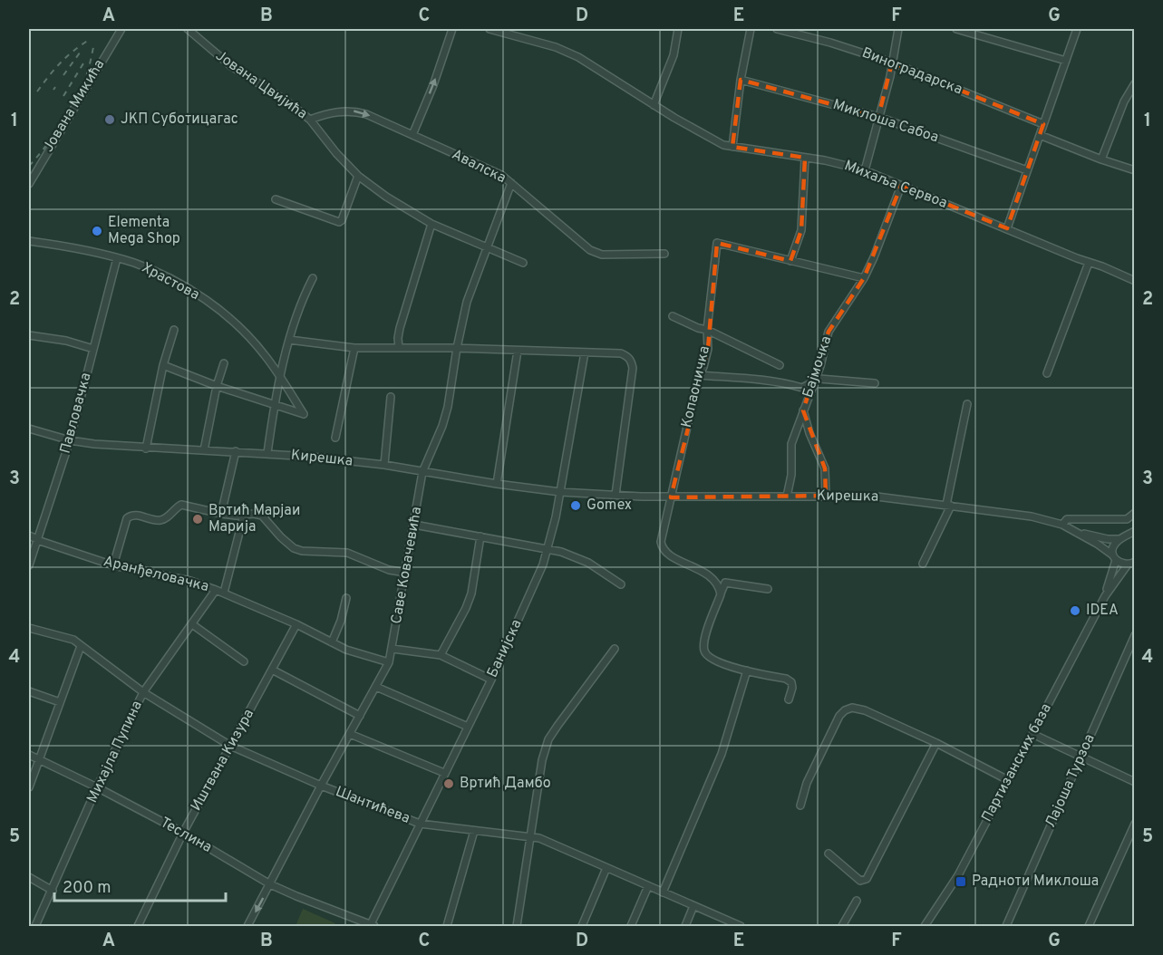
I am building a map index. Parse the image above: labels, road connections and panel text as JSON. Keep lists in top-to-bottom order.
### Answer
{
  "streets": {
    "street": [
      "Виноградарска",
      "Јована Цвијића",
      "Јована Микића",
      "Миклоша Сабоа",
      "Авалска",
      "Михаља Сервоа",
      "Храстова",
      "Бајмочка",
      "Копаоничка",
      "Павловачка",
      "Кирешка",
      "Саве Ковачевића",
      "Аранђеловачка",
      "Банијска",
      "Михајла Пупина",
      "Иштвана Кизура",
      "Партизанских база",
      "Лајоша Турзоа",
      "Шантићева",
      "Теслина"
    ]
  },
  "crossings": [
    ["Јована Цвијића", "Авалска"],
    ["Јована Цвијића", "Саве Ковачевића"],
    ["Авалска", "Саве Ковачевића"],
    ["Михаља Сервоа", "Бајмочка"],
    ["Храстова", "Павловачка"],
    ["Бајмочка", "Кирешка"],
    ["Копаоничка", "Кирешка"],
    ["Павловачка", "Кирешка"],
    ["Павловачка", "Аранђеловачка"],
    ["Кирешка", "Саве Ковачевића"],
    ["Кирешка", "Банијска"],
    ["Кирешка", "Партизанских база"],
    ["Саве Ковачевића", "Аранђеловачка"],
    ["Саве Ковачевића", "Шантићева"],
    ["Саве Ковачевића", "Теслина"],
    ["Аранђеловачка", "Михајла Пупина"],
    ["Аранђеловачка", "Иштвана Кизура"],
    ["Банијска", "Шантићева"],
    ["Банијска", "Теслина"],
    ["Михајла Пупина", "Шантићева"],
    ["Михајла Пупина", "Теслина"],
    ["Иштвана Кизура", "Шантићева"],
    ["Иштвана Кизура", "Теслина"]
  ],
  "places": {
    "other": [
      "ЈКП Суботицагас",
      "Elementa Mega Shop",
      "Gomex",
      "Вртић Марјаи Марија",
      "IDEA",
      "Вртић Дамбо"
    ],
    "transit": ["Радноти Миклоша"]
  },
  "scale_bar": "200 m",
  "grid": {
    "columns": [
      "A",
      "B",
      "C",
      "D",
      "E",
      "F",
      "G"
    ],
    "rows": [
      "1",
      "2",
      "3",
      "4",
      "5"
    ]
  }
}
